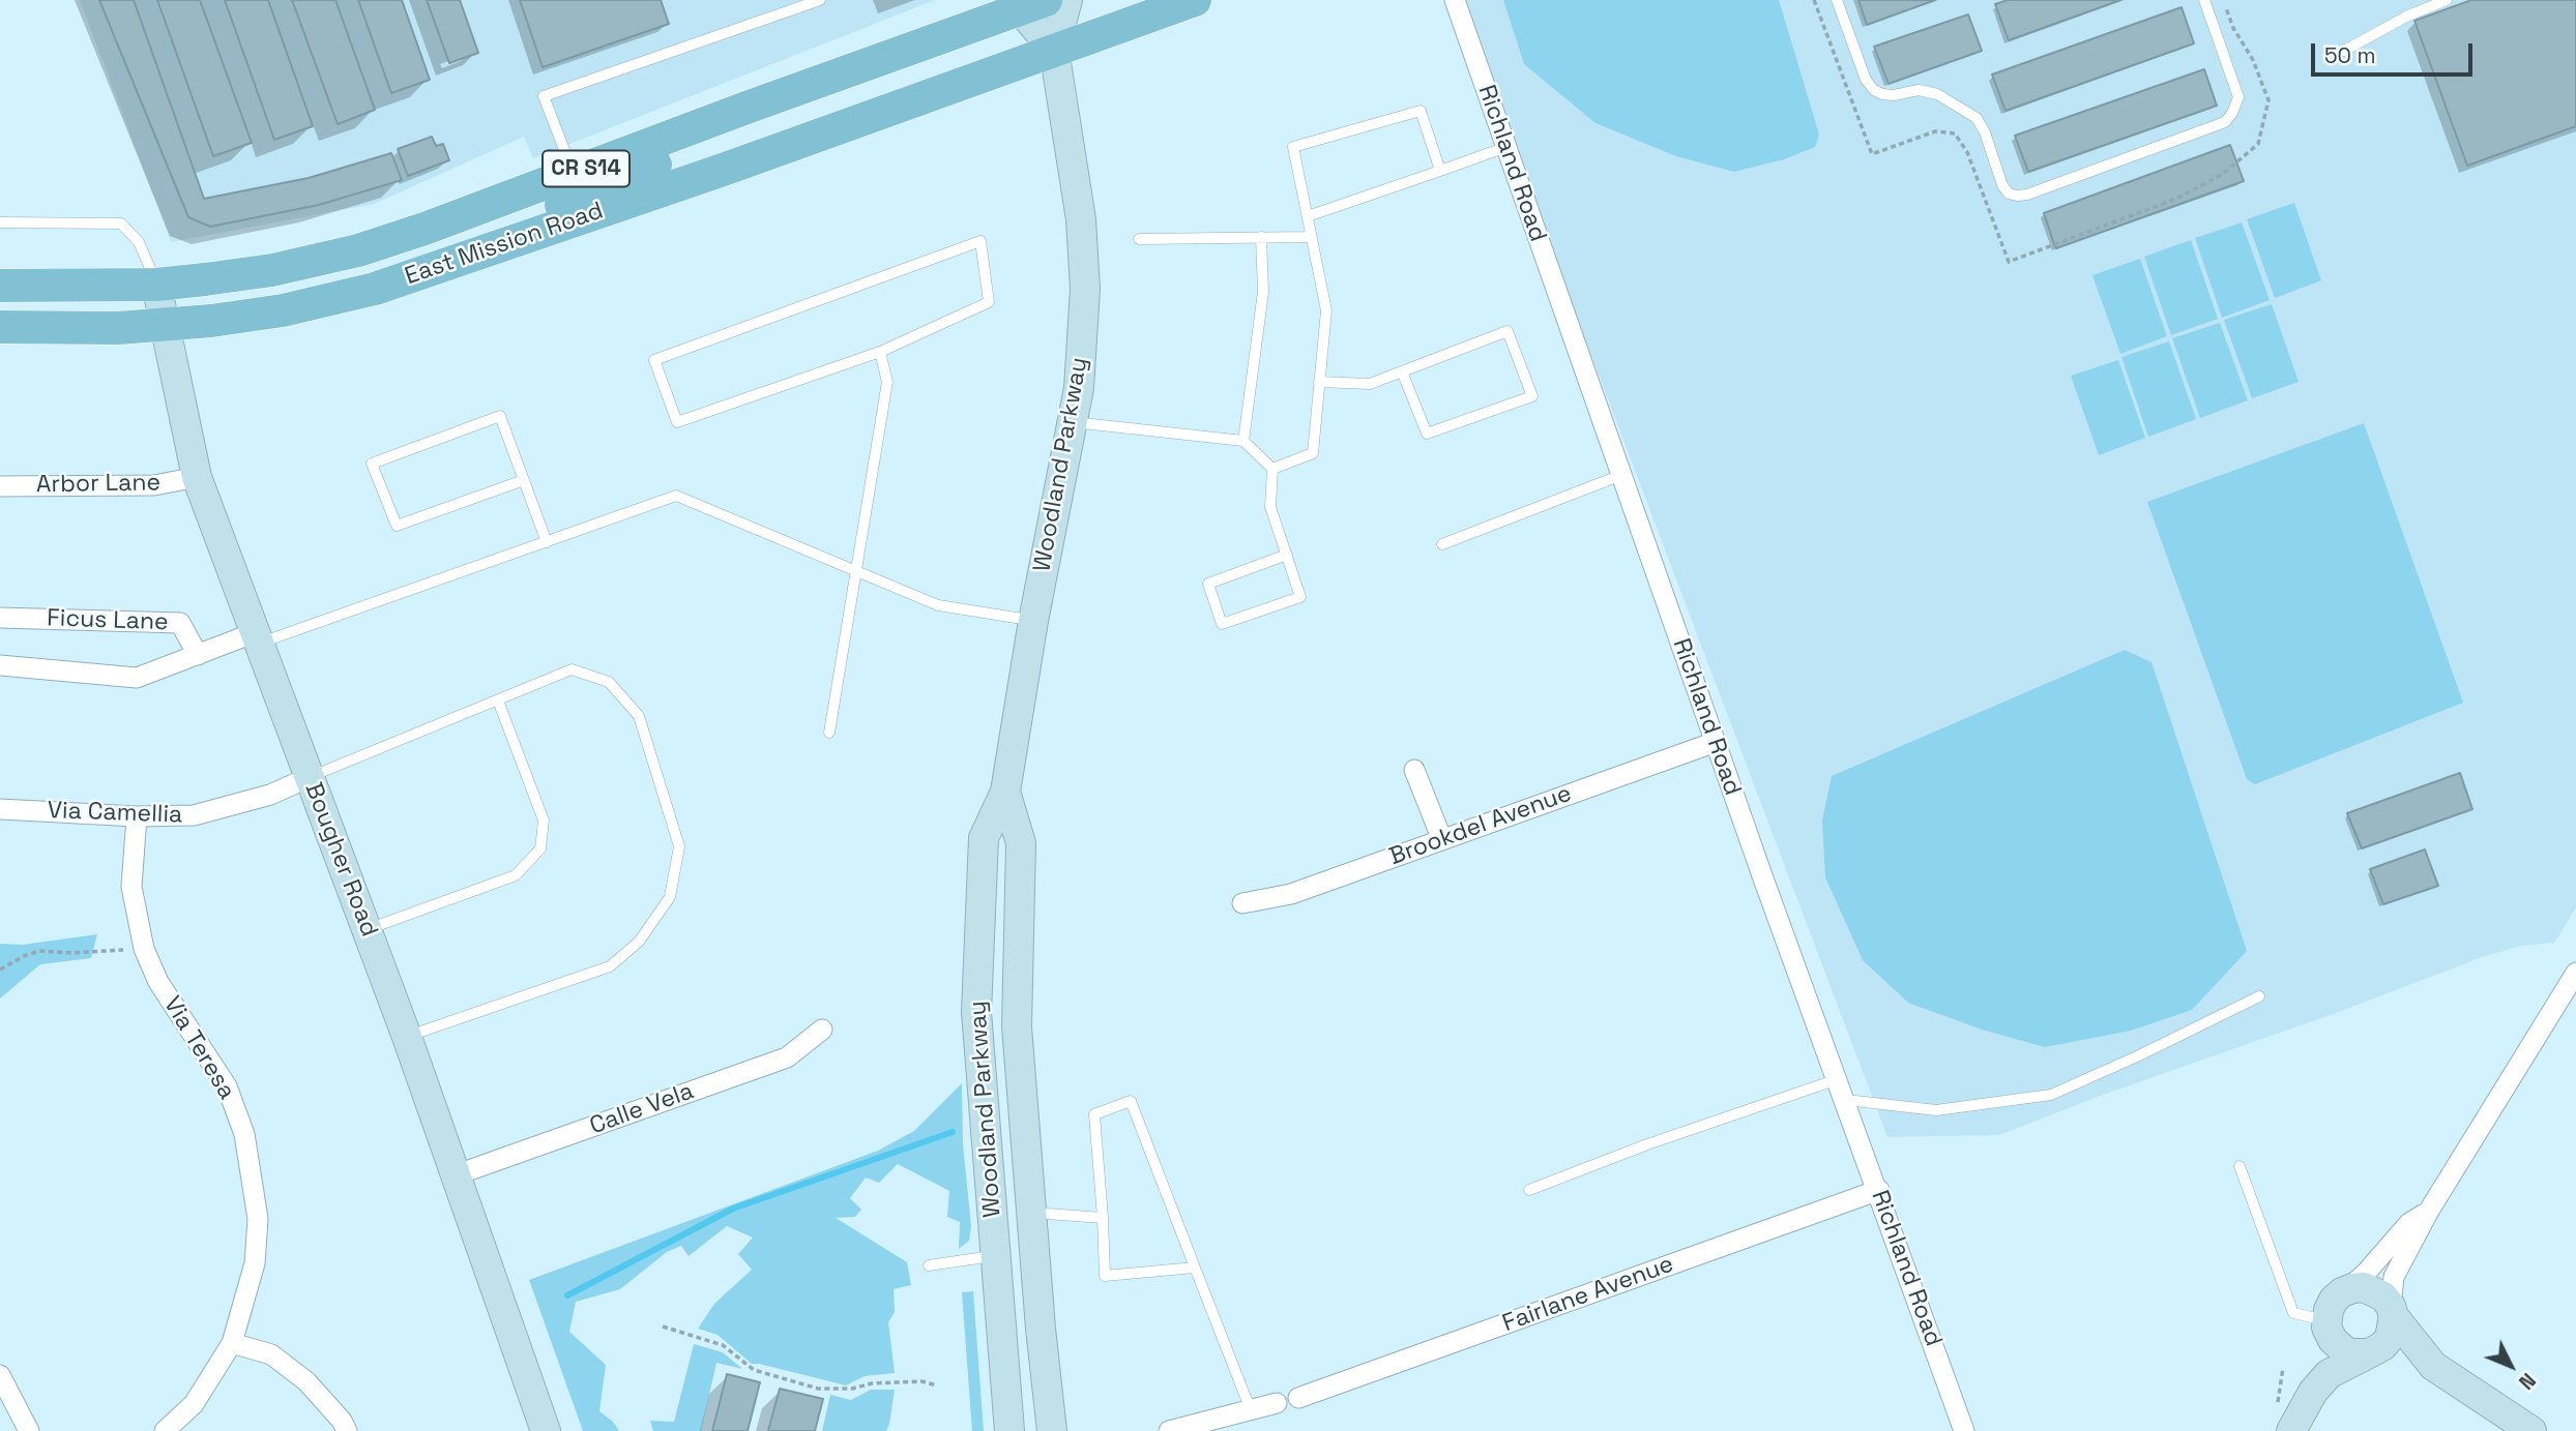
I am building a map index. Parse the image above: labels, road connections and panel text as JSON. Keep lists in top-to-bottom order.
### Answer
{
  "streets": {
    "main road": [
      "CR S14",
      "East Mission Road",
      "Woodland Parkway",
      "Bougher Road"
    ],
    "street": [
      "Richland Road",
      "Arbor Lane",
      "Ficus Lane",
      "Via Camellia",
      "Brookdel Avenue",
      "Via Teresa",
      "Calle Vela",
      "Fairlane Avenue"
    ]
  },
  "crossings": [
    ["Richland Road", "Brookdel Avenue"],
    ["Richland Road", "Fairlane Avenue"],
    ["East Mission Road", "Woodland Parkway"],
    ["East Mission Road", "Bougher Road"],
    ["Arbor Lane", "Bougher Road"],
    ["Via Camellia", "Bougher Road"],
    ["Via Camellia", "Via Teresa"],
    ["Bougher Road", "Calle Vela"]
  ],
  "scale_bar": "50 m",
  "north": "bottom right"
}
